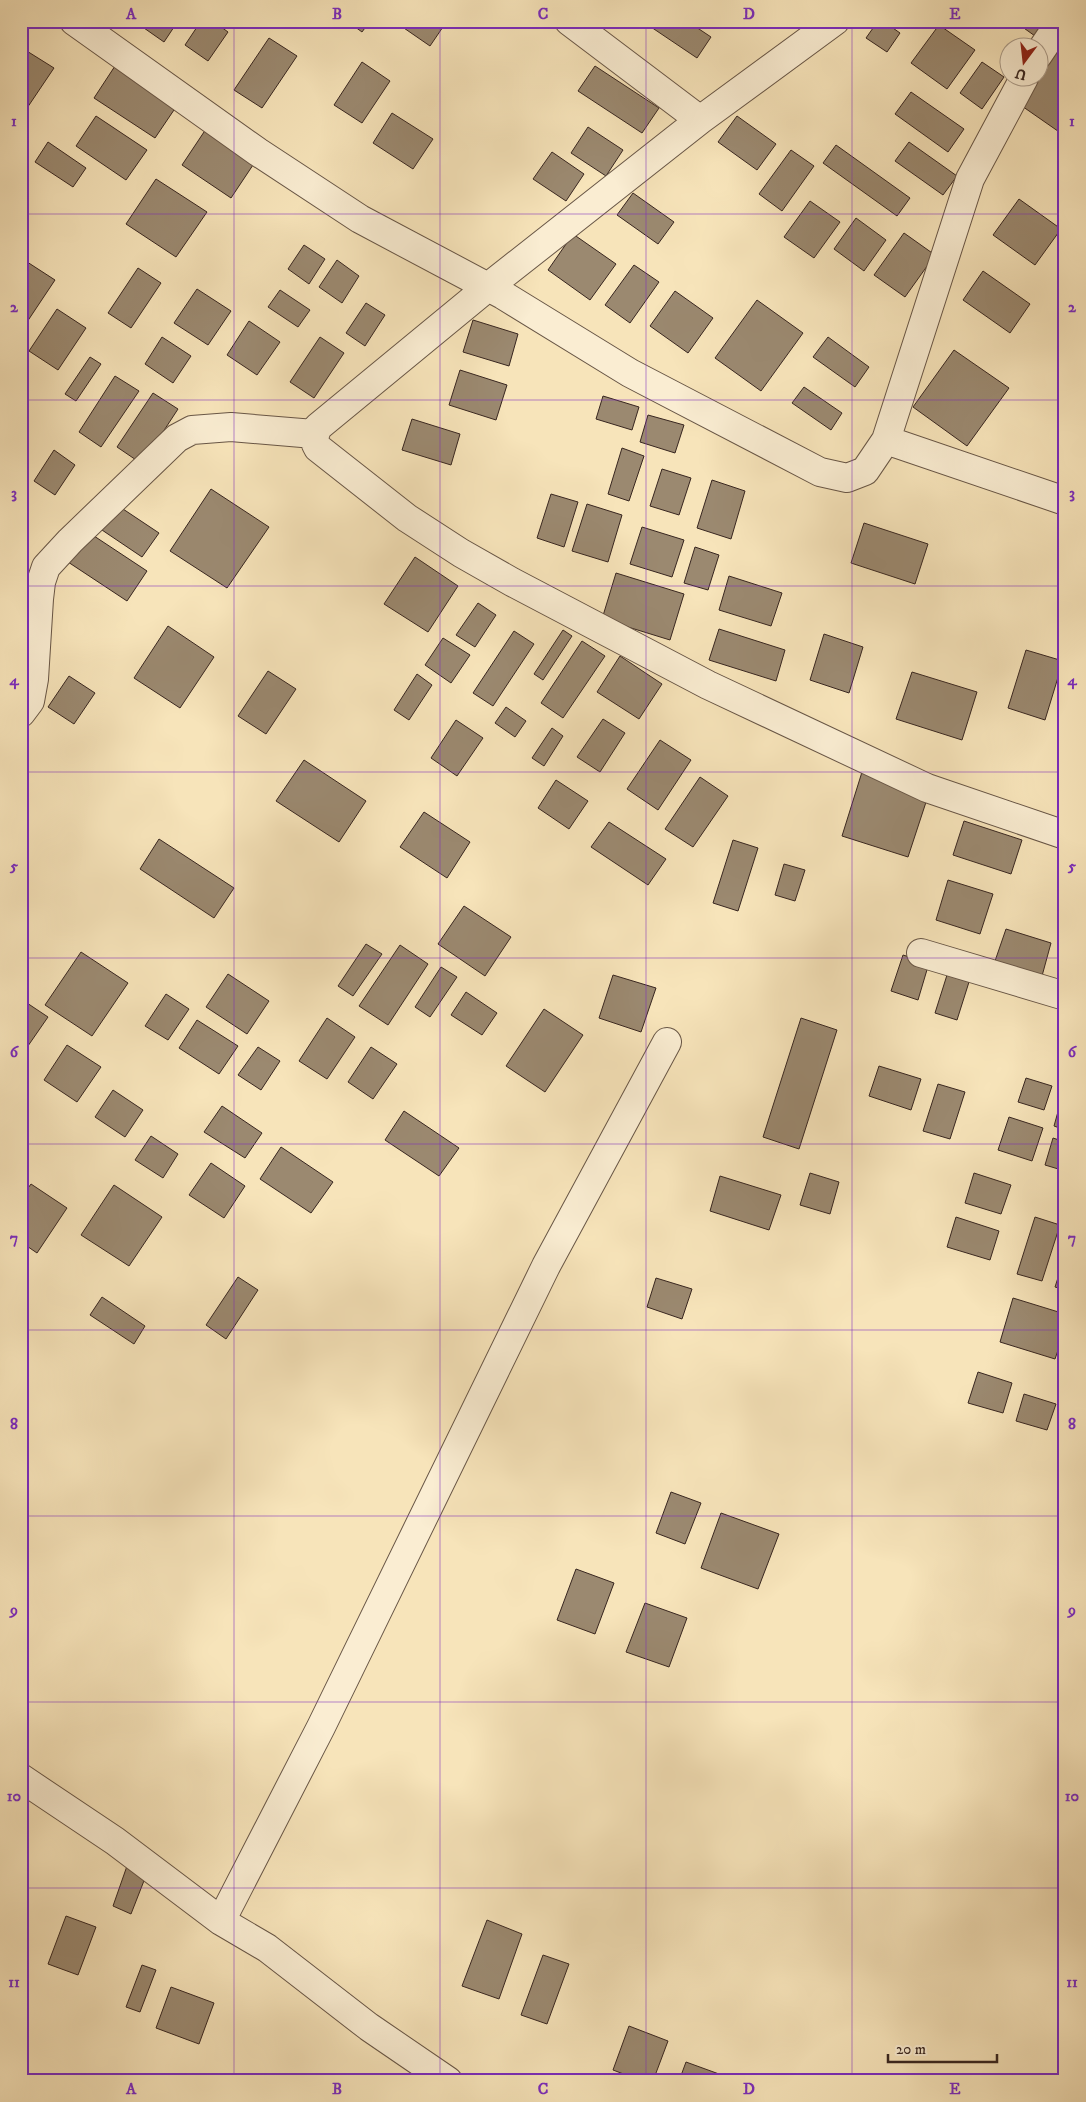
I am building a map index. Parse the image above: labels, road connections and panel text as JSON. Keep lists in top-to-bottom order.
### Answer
{
  "scale_bar": "20 m",
  "north": "bottom",
  "grid": {
    "columns": [
      "A",
      "B",
      "C",
      "D",
      "E"
    ],
    "rows": [
      "1",
      "2",
      "3",
      "4",
      "5",
      "6",
      "7",
      "8",
      "9",
      "10",
      "11"
    ]
  }
}
